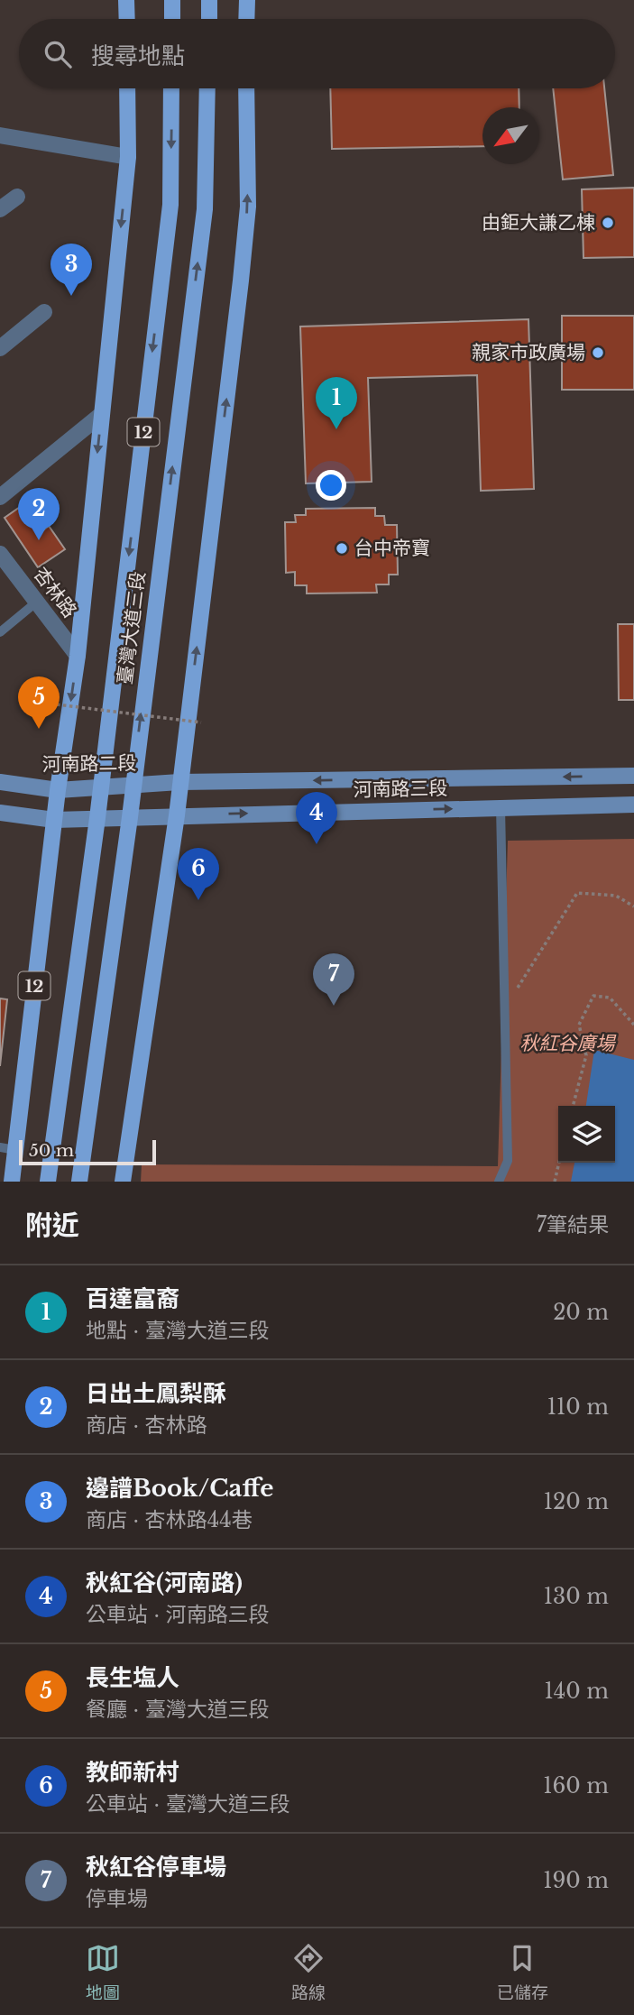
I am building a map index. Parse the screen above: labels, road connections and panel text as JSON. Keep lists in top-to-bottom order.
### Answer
{
  "streets": {
    "main road": ["12", "臺灣大道三段"],
    "street": ["杏林路", "河南路二段", "河南路三段"]
  },
  "crossings": [
    ["12", "杏林路"],
    ["12", "河南路二段"],
    ["12", "河南路三段"],
    ["臺灣大道三段", "河南路二段"],
    ["臺灣大道三段", "河南路三段"],
    ["河南路二段", "河南路三段"]
  ],
  "parks": ["秋紅谷廣場"],
  "places": ["由鉅大謙乙棟", "親家市政廣場", "台中帝寶"],
  "scale_bar": "50 m",
  "north": "bottom left",
  "page": {
    "search": "搜尋地點",
    "pins": [
      "3",
      "1",
      "2",
      "5",
      "4",
      "6",
      "7"
    ],
    "scale": "50 m",
    "heading": ["附近", "7筆結果"],
    "list": [
      {
        "mark": "1",
        "name": "百達富裔",
        "note": "地點 · 臺灣大道三段",
        "value": "20 m"
      },
      {
        "mark": "2",
        "name": "日出土鳳梨酥",
        "note": "商店 · 杏林路",
        "value": "110 m"
      },
      {
        "mark": "3",
        "name": "邊譜Book/Caffe",
        "note": "商店 · 杏林路44巷",
        "value": "120 m"
      },
      {
        "mark": "4",
        "name": "秋紅谷(河南路)",
        "note": "公車站 · 河南路三段",
        "value": "130 m"
      },
      {
        "mark": "5",
        "name": "長生塩人",
        "note": "餐廳 · 臺灣大道三段",
        "value": "140 m"
      },
      {
        "mark": "6",
        "name": "教師新村",
        "note": "公車站 · 臺灣大道三段",
        "value": "160 m"
      },
      {
        "mark": "7",
        "name": "秋紅谷停車場",
        "note": "停車場",
        "value": "190 m"
      }
    ],
    "nav": ["地圖", "路線", "已儲存"]
  }
}
